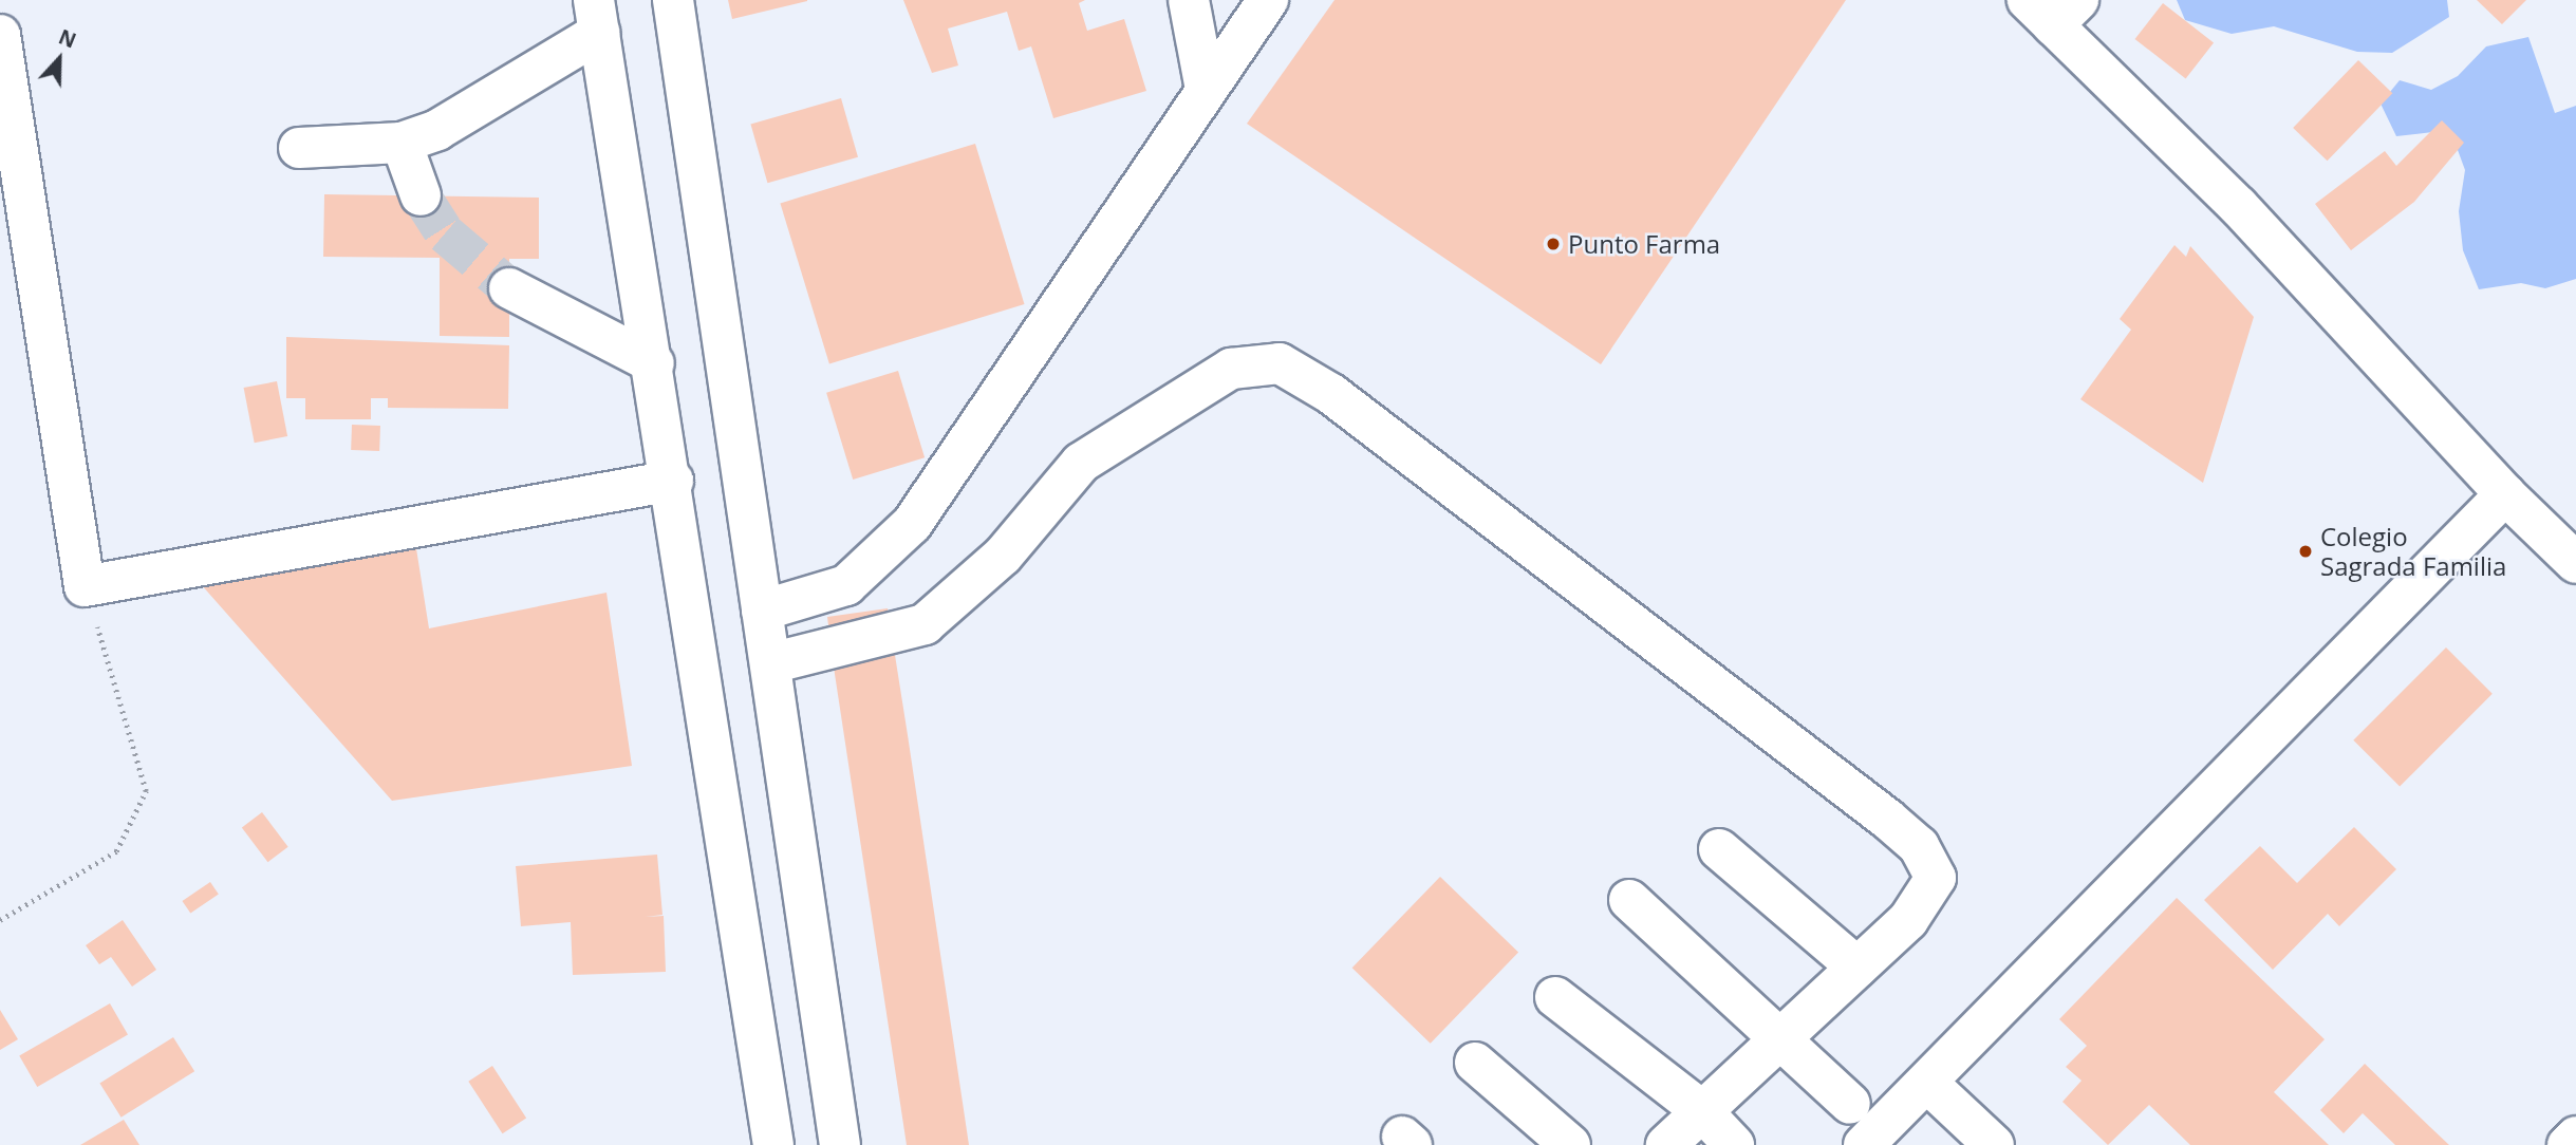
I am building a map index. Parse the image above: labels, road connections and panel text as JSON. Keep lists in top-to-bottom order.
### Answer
{
  "places": ["Punto Farma", "Colegio Sagrada Familia"],
  "north": "top"
}
